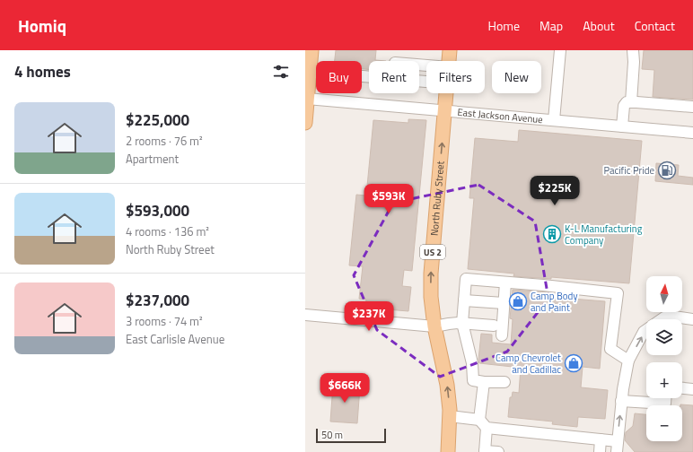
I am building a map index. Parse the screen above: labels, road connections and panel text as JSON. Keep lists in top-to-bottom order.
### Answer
{
  "streets": {
    "main road": ["North Ruby Street", "US 2"],
    "street": ["East Jackson Avenue"]
  },
  "crossings": [
    ["East Jackson Avenue", "North Ruby Street"]
  ],
  "one_way": ["North Ruby Street"],
  "places": {
    "fuel station": ["Pacific Pride"],
    "building": ["K-L Manufacturing Company"],
    "shop": ["Camp Body and Paint", "Camp Chevrolet and Cadillac"]
  },
  "scale_bar": "50 m",
  "north": "top",
  "page": {
    "header": "Homiq",
    "nav": [
      "Home",
      "Map",
      "About",
      "Contact"
    ],
    "heading": "4 homes",
    "chip": [
      "Buy",
      "Rent",
      "Filters",
      "New"
    ],
    "list": [
      {
        "name": "$225,000",
        "note": "2 rooms · 76 m² · Apartment"
      },
      {
        "name": "$593,000",
        "note": "4 rooms · 136 m² · North Ruby Street"
      },
      {
        "name": "$237,000",
        "note": "3 rooms · 74 m² · East Carlisle Avenue"
      }
    ],
    "price": [
      "$225K",
      "$593K",
      "$237K",
      "$666K"
    ],
    "map_buttons": ["+", "−"],
    "scale": "50 m"
  }
}
